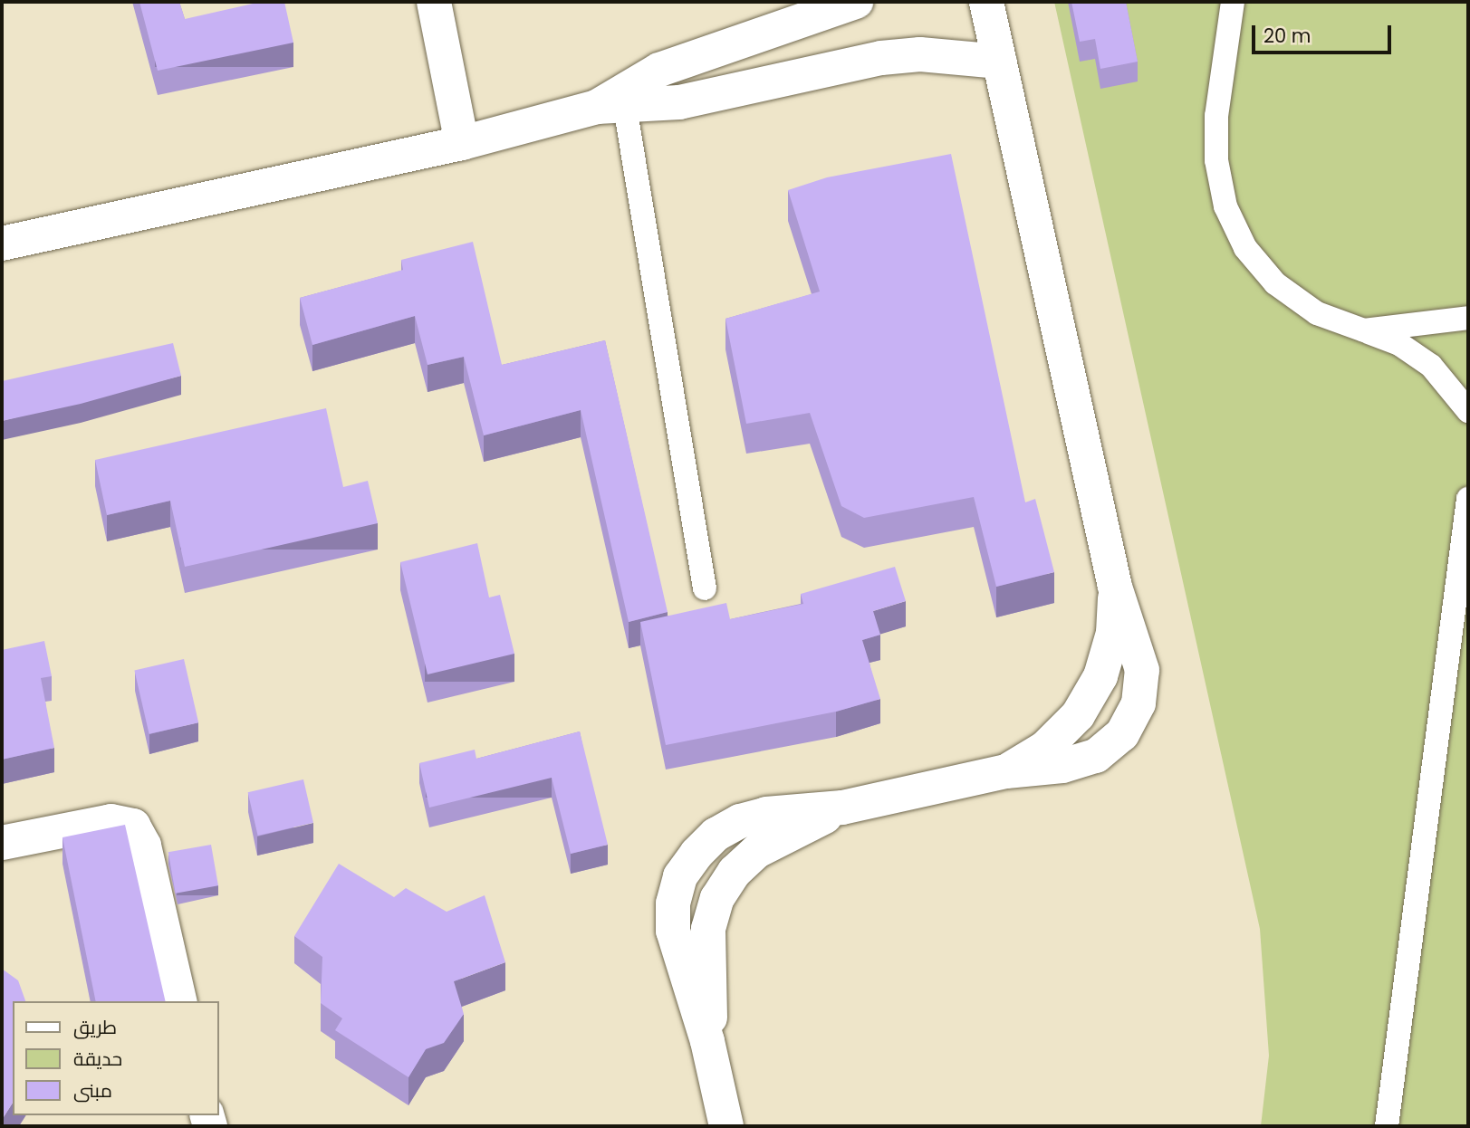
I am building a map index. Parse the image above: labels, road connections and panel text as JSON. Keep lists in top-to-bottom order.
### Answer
{
  "legend": ["طريق", "حديقة", "مبنى"],
  "scale_bar": "20 m"
}
